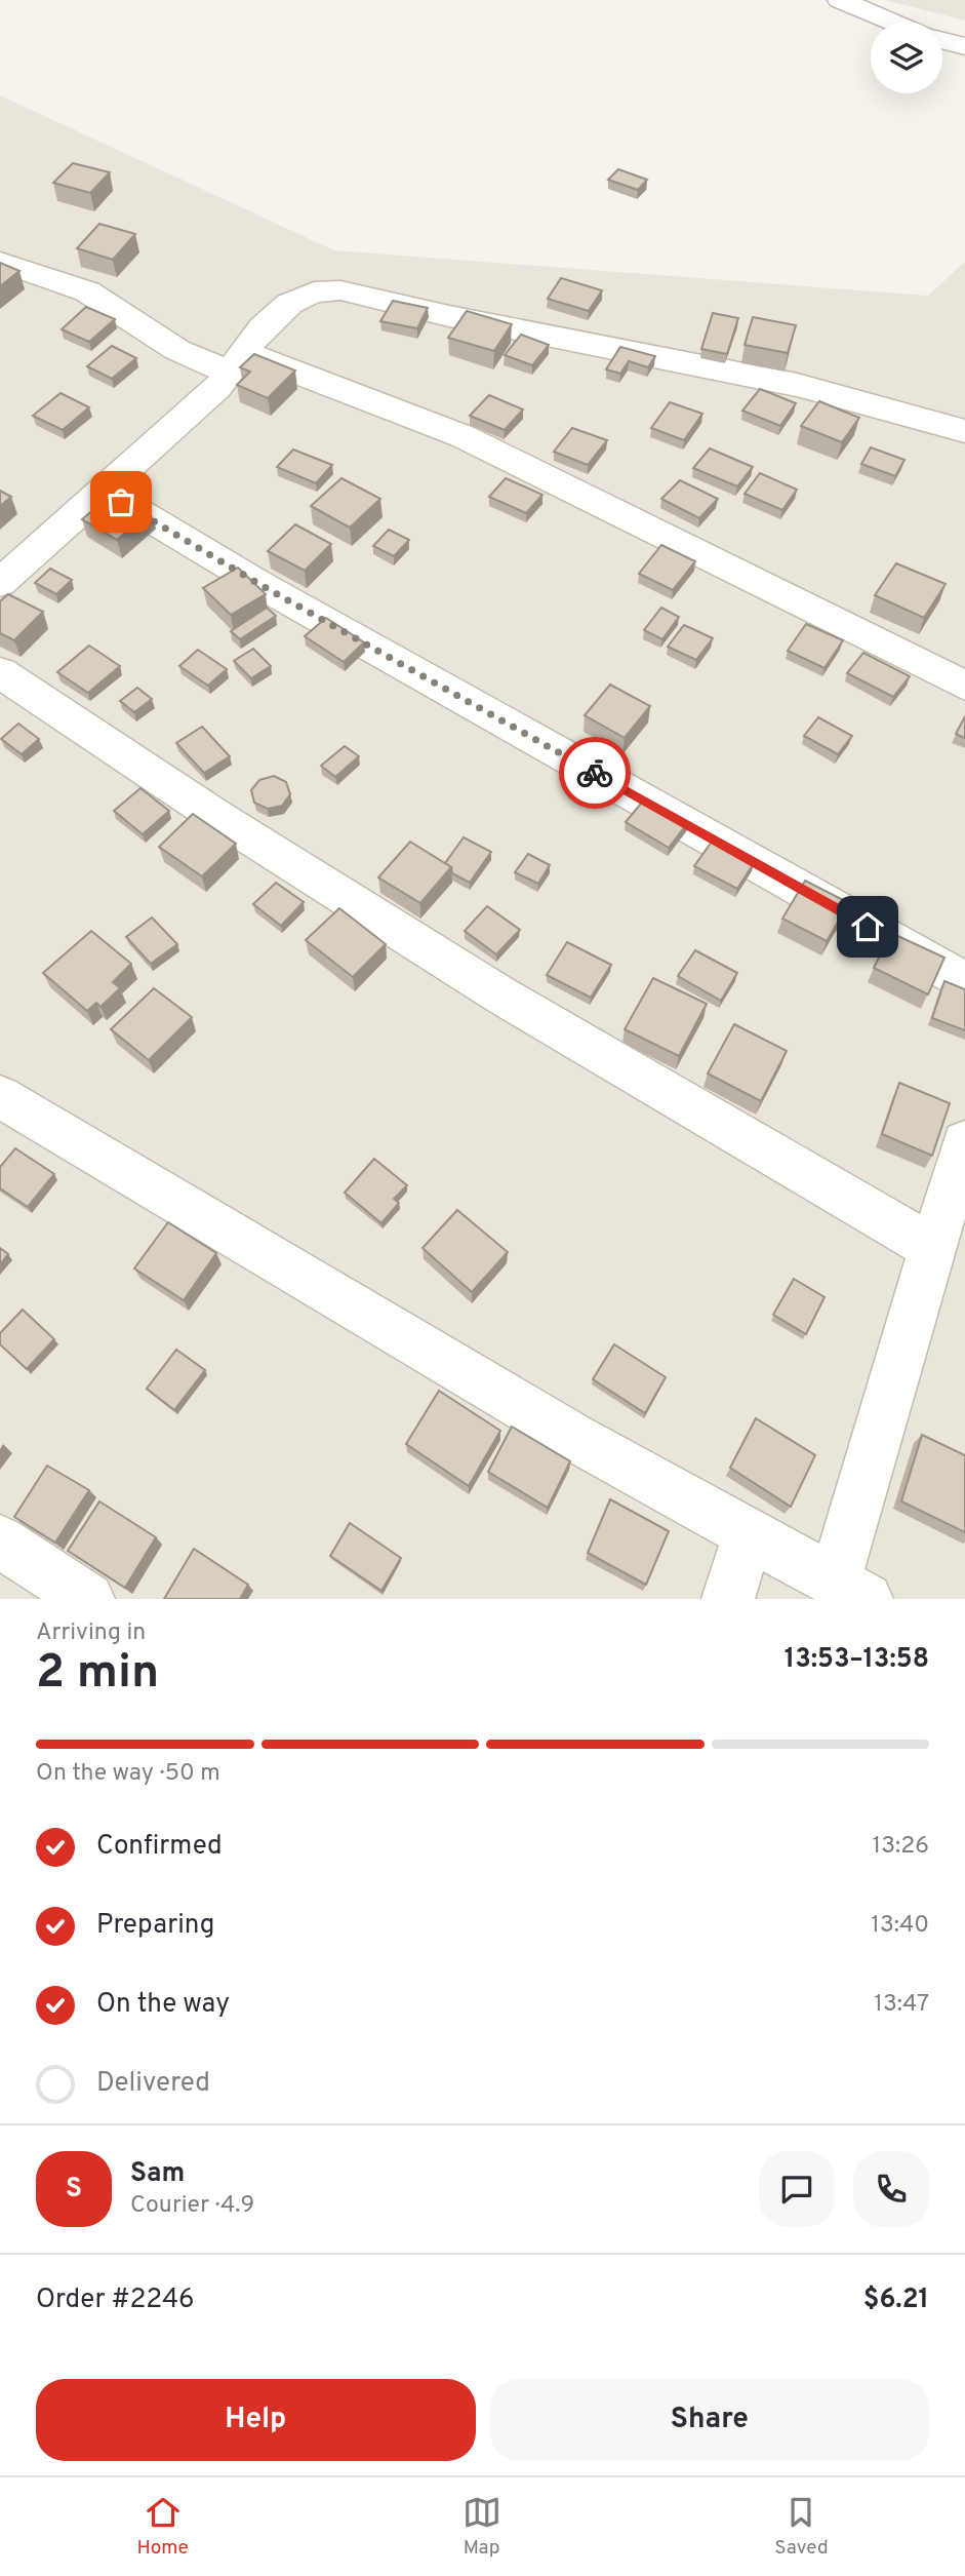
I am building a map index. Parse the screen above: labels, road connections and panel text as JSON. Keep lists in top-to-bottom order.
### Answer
{
  "page": {
    "heading": ["2 min", "Arriving in", "13:53–13:58"],
    "panel": [
      "Sam",
      "Courier · 4.9",
      "Order #2246",
      "$6.21"
    ],
    "bar": "On the way · 50 m",
    "list": [
      ["Confirmed", "13:26"],
      ["Preparing", "13:40"],
      ["On the way", "13:47"],
      "Delivered"
    ],
    "round": "S",
    "buttons": ["Help", "Share"],
    "tabs": ["Home", "Map", "Saved"]
  }
}
